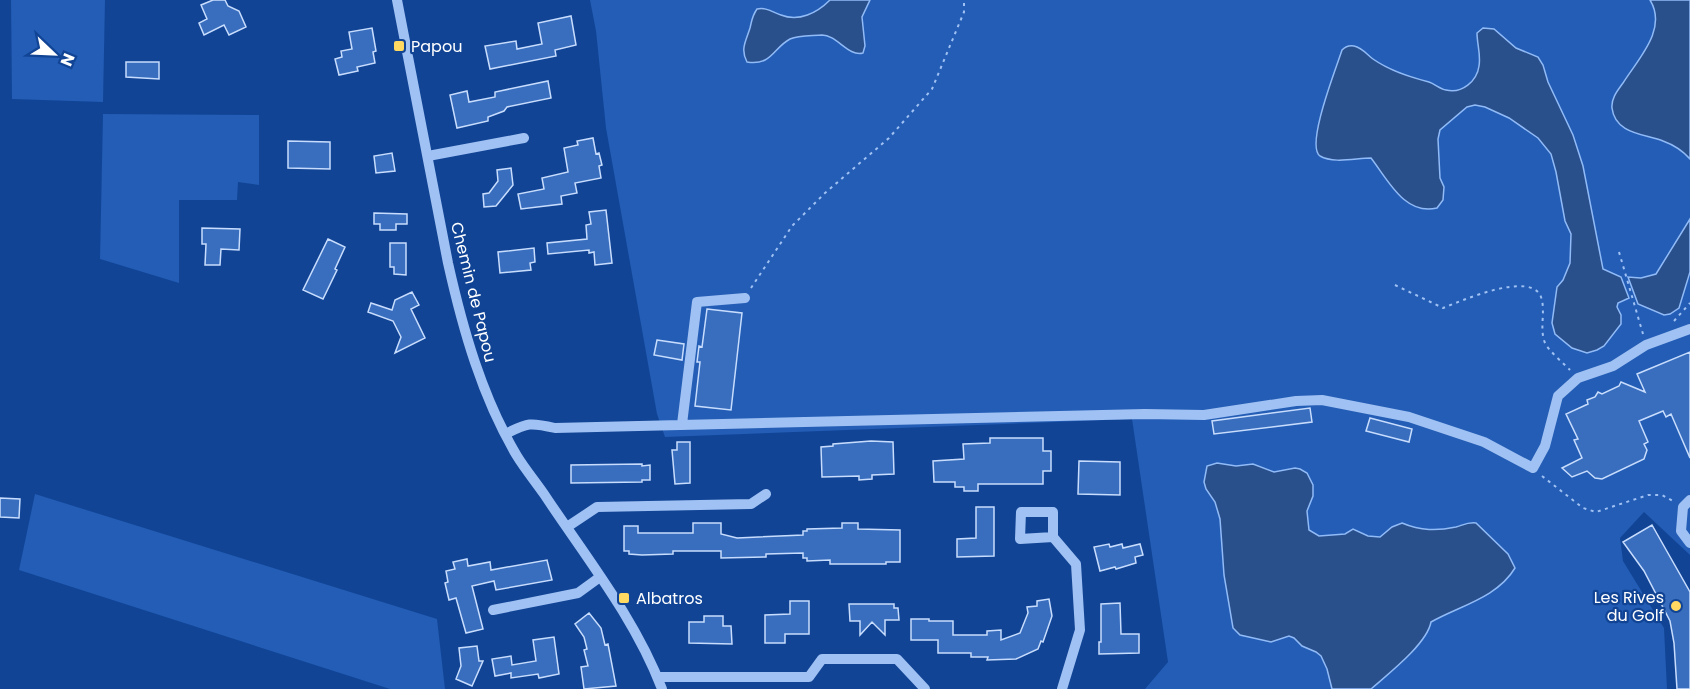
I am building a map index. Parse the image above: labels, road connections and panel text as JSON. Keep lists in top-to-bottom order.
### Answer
{
  "streets": {
    "street": ["Chemin de Papou"]
  },
  "places": {
    "transit": ["Papou", "Albatros"],
    "other": ["Les Rives du Golf"]
  },
  "north": "bottom right"
}
